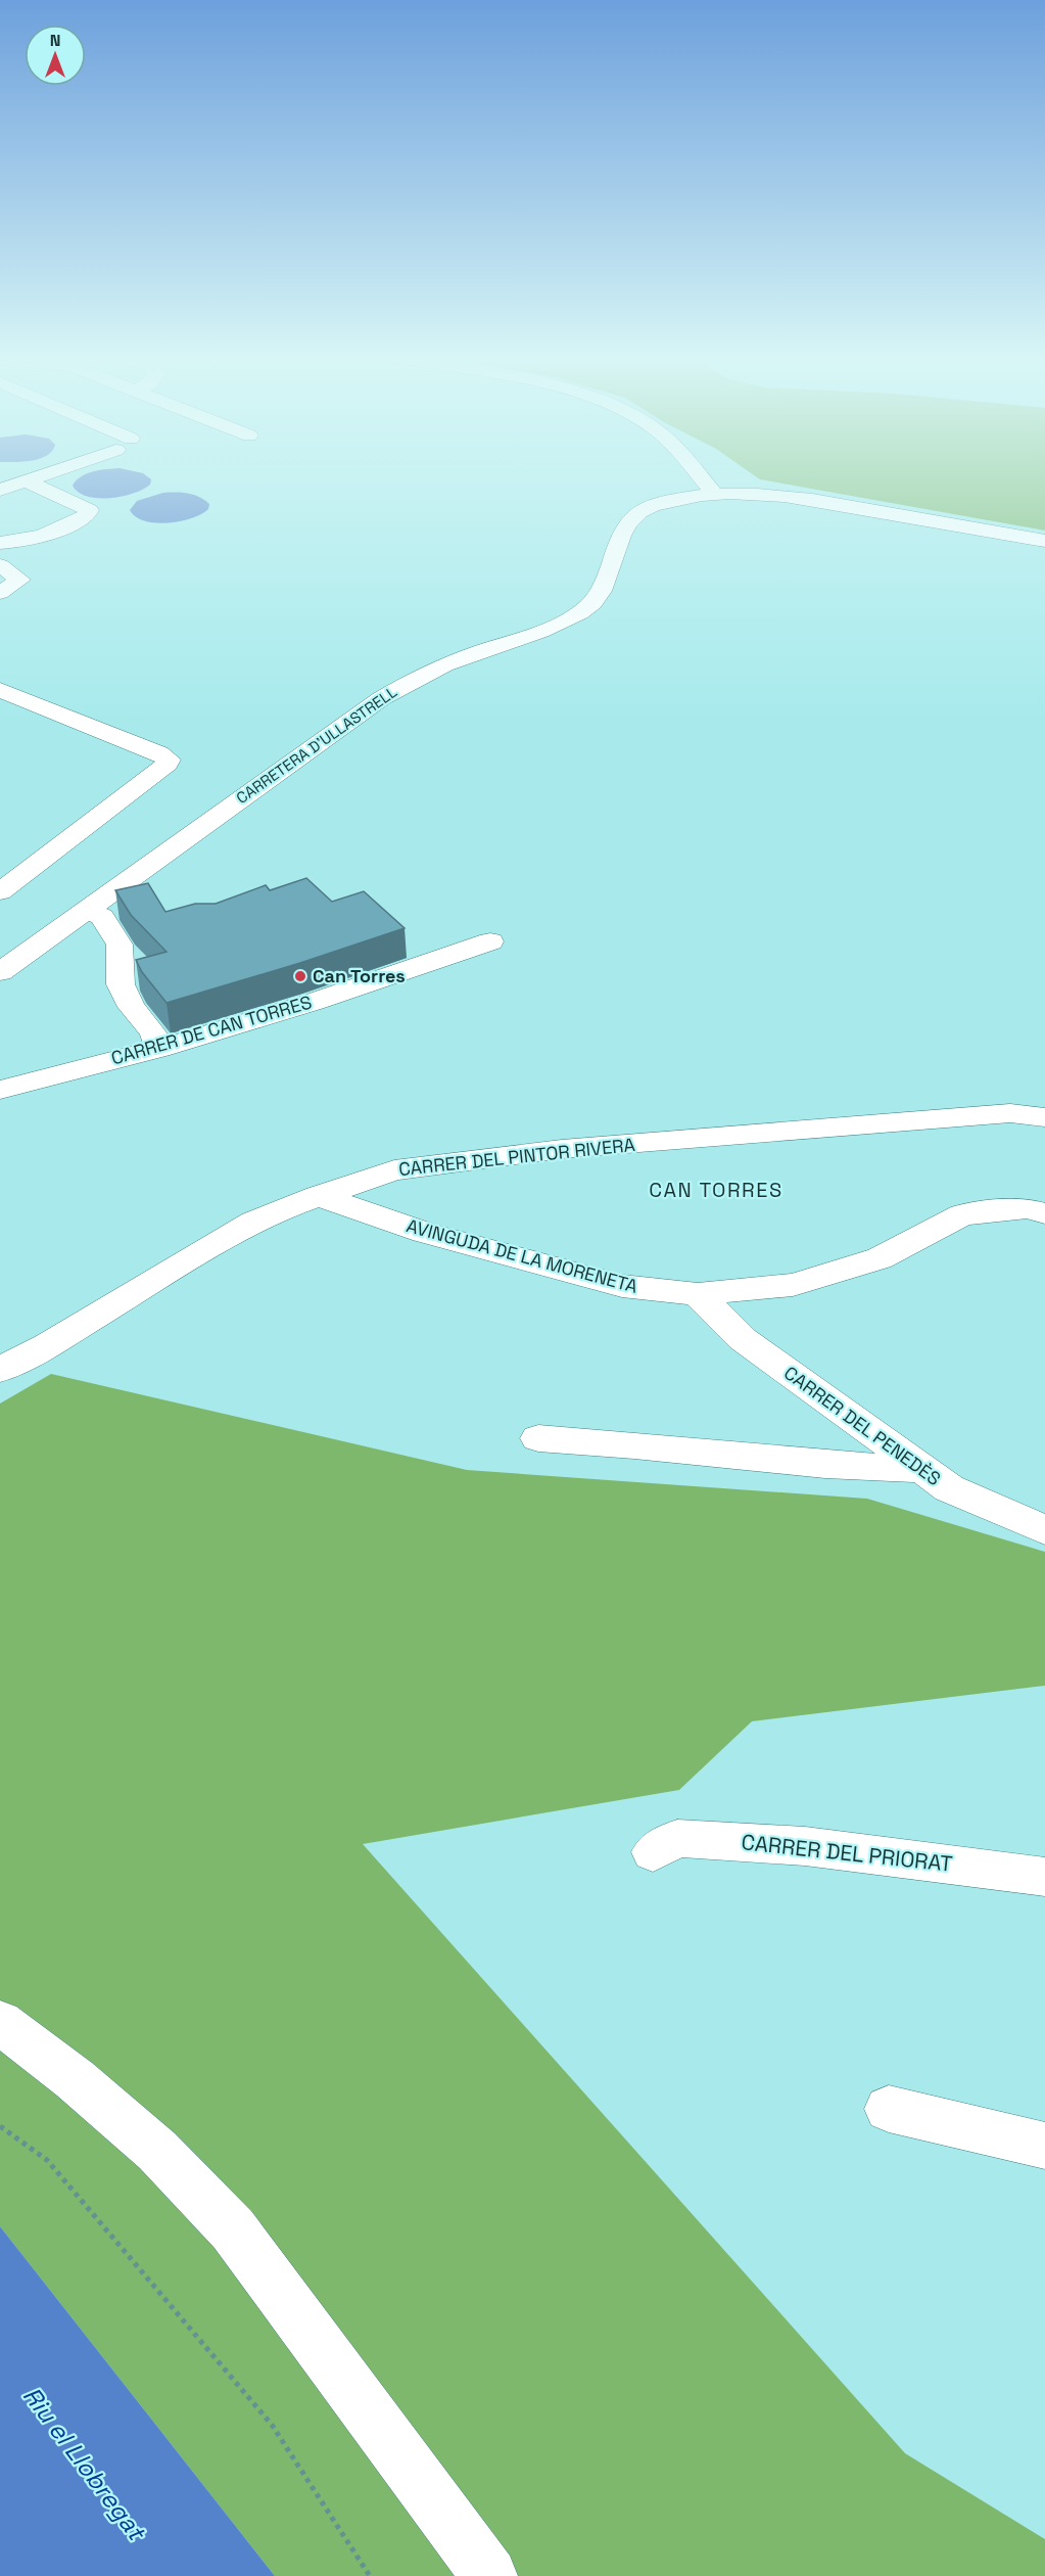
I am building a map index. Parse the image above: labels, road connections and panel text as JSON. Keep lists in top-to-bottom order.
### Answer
{
  "streets": {
    "street": [
      "CARRETERA D'ULLASTRELL",
      "CARRER DE CAN TORRES",
      "CARRER DEL PINTOR RIVERA",
      "AVINGUDA DE LA MORENETA",
      "CARRER DEL PENEDÈS",
      "CARRER DEL PRIORAT"
    ]
  },
  "crossings": [
    ["CARRER DEL PINTOR RIVERA", "AVINGUDA DE LA MORENETA"],
    ["AVINGUDA DE LA MORENETA", "CARRER DEL PENEDÈS"]
  ],
  "districts": ["CAN TORRES"],
  "water": ["Riu el Llobregat"],
  "places": ["Can Torres"],
  "north": "top"
}
